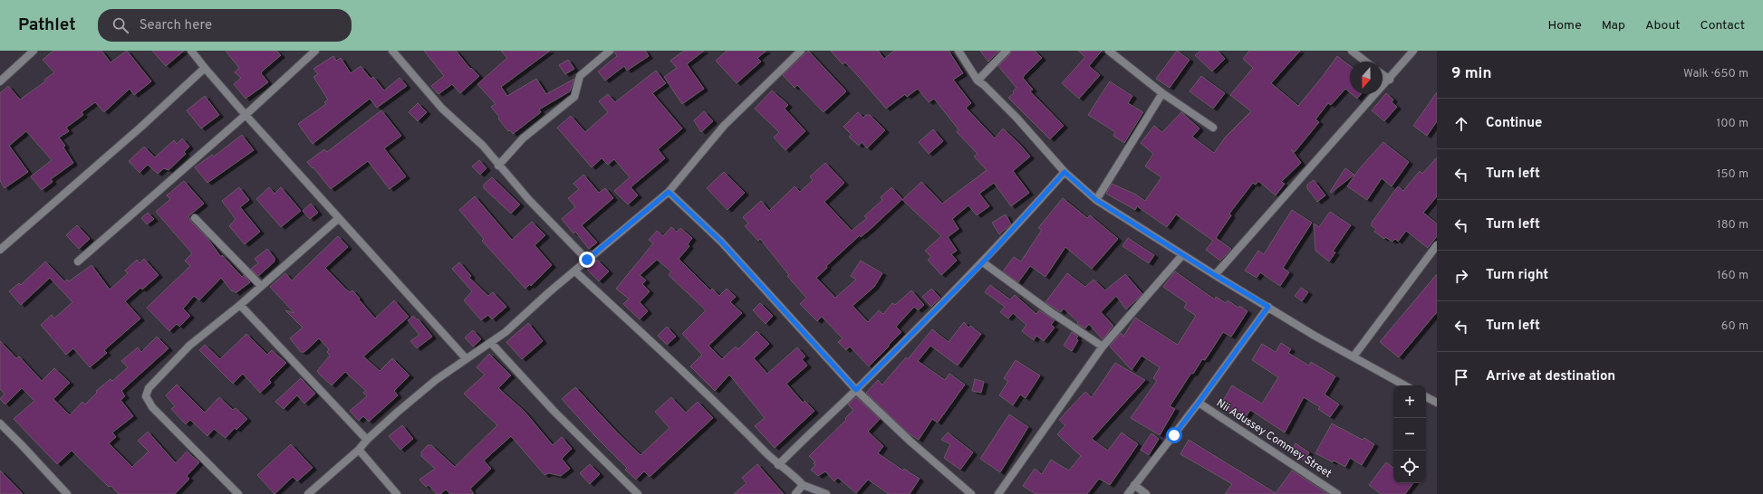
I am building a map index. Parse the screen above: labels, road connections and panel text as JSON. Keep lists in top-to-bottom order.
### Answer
{
  "streets": {
    "street": ["Nii Adussey Commey Street"]
  },
  "north": "bottom",
  "page": {
    "header": "Pathlet",
    "search": "Search here",
    "nav": [
      "Home",
      "Map",
      "About",
      "Contact"
    ],
    "heading": ["9 min", "Walk · 650 m"],
    "list": [
      ["Continue", "100 m"],
      ["Turn left", "150 m"],
      ["Turn left", "180 m"],
      ["Turn right", "160 m"],
      ["Turn left", "60 m"],
      "Arrive at destination"
    ],
    "map_buttons": ["+", "−"]
  }
}
